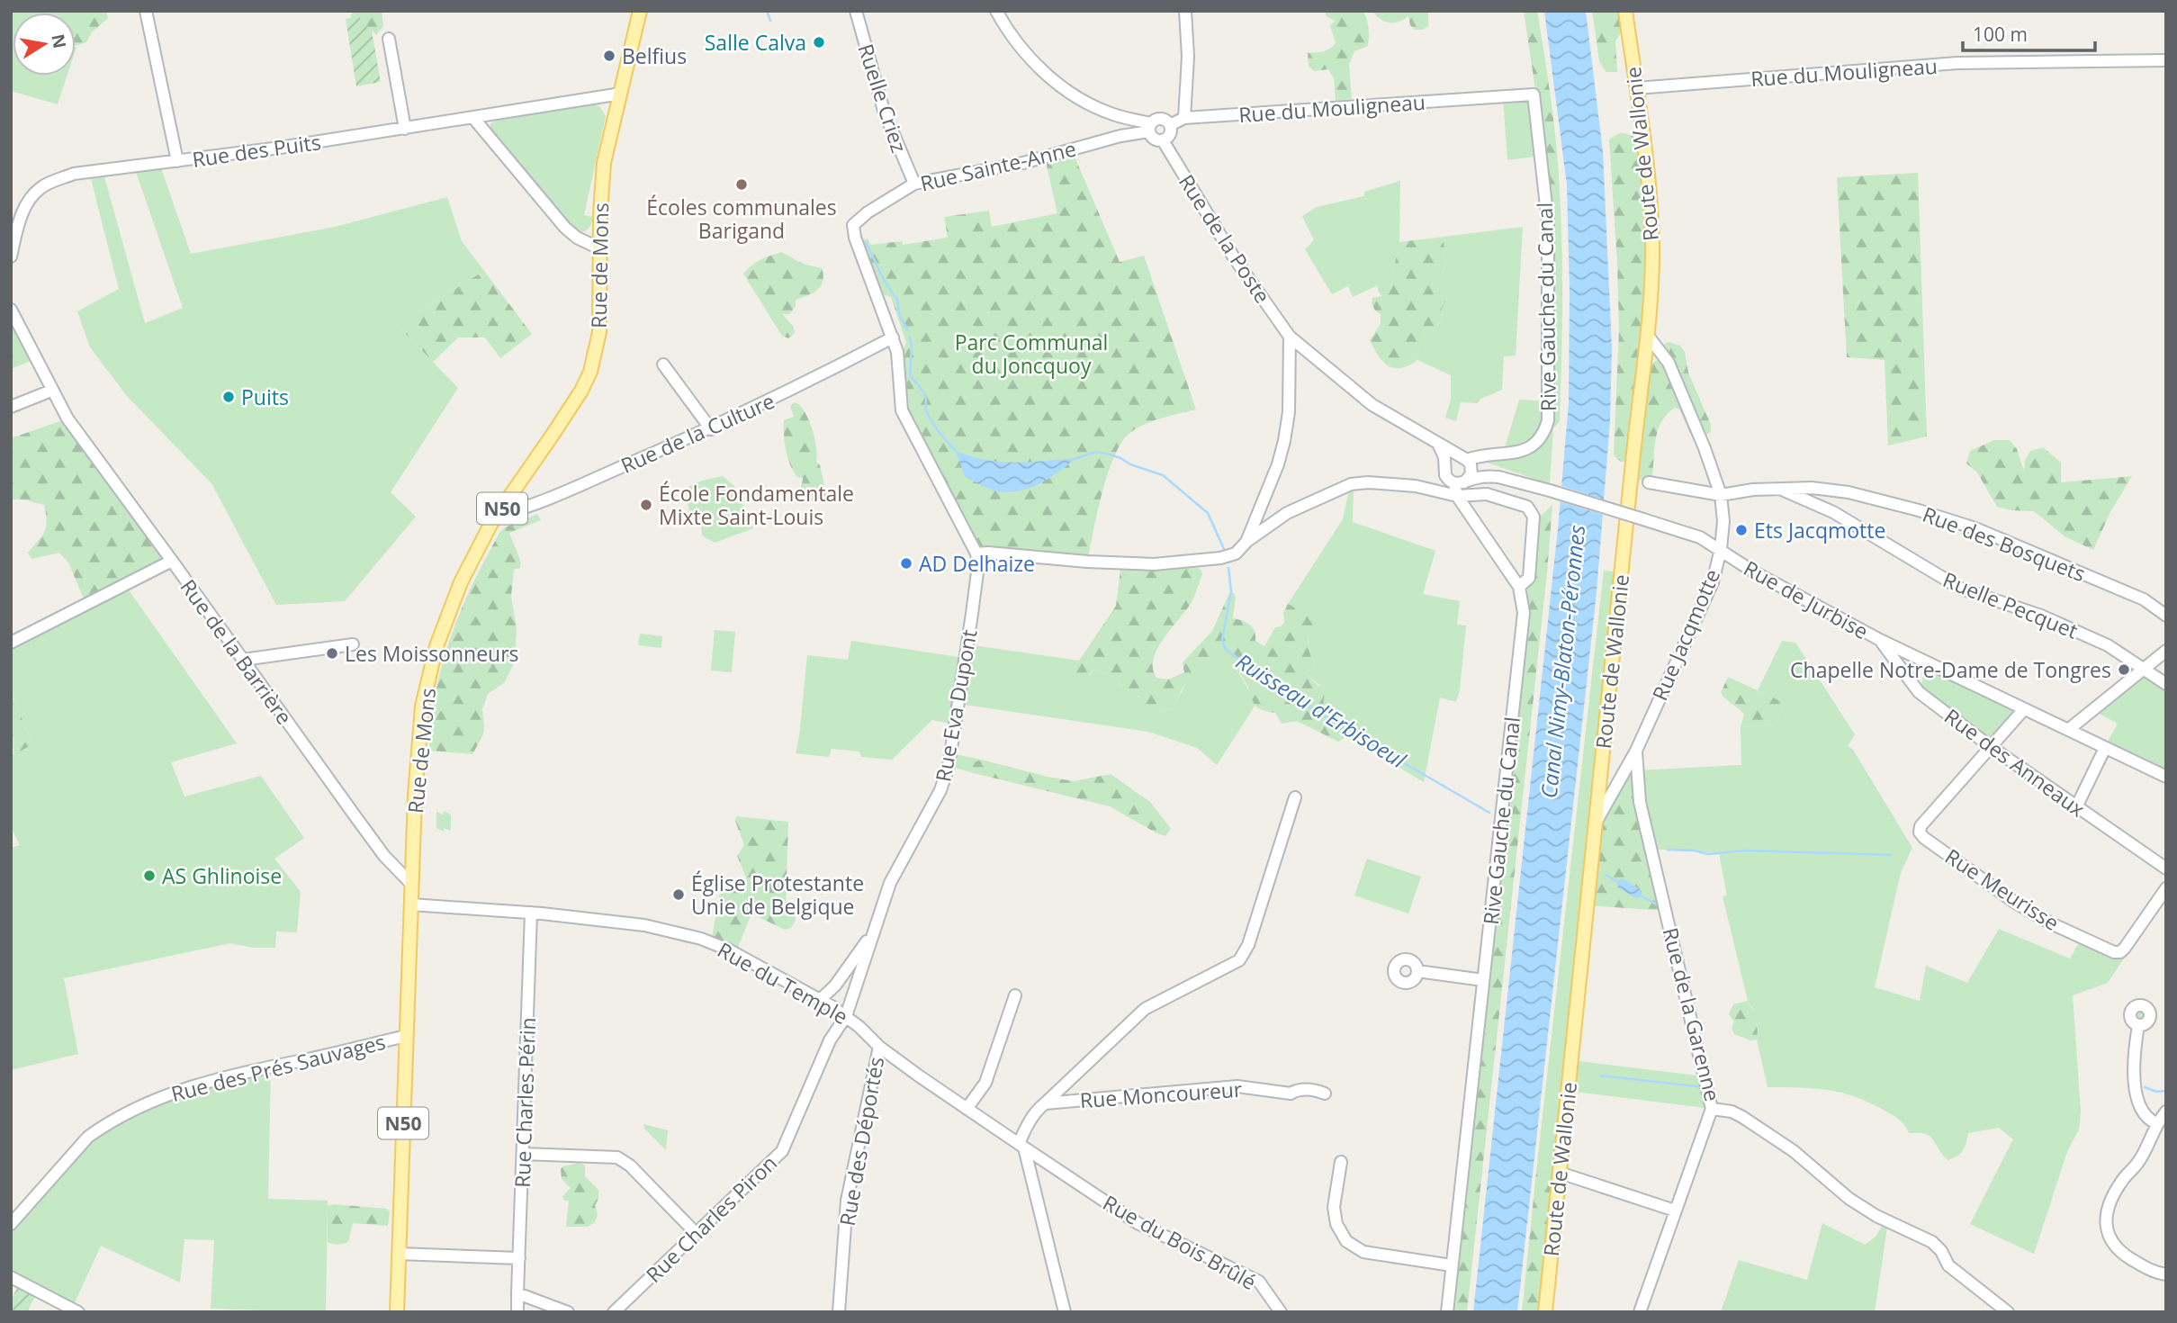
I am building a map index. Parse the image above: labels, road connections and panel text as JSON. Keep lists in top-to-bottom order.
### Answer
{
  "streets": {
    "main road": ["Route de Wallonie", "Rue de Mons", "N50"],
    "street": [
      "Rue du Mouligneau",
      "Ruelle Criez",
      "Rue des Puits",
      "Rue Sainte-Anne",
      "Rue de la Poste",
      "Rive Gauche du Canal",
      "Rue de la Culture",
      "Rue des Bosquets",
      "Rue de Jurbise",
      "Ruelle Pecquet",
      "Rue Jacqmotte",
      "Rue de la Barrière",
      "Rue Eva Dupont",
      "Rue des Anneaux",
      "Rue Meurisse",
      "Rue du Temple",
      "Rue de la Garenne",
      "Rue des Prés Sauvages",
      "Rue Moncoureur",
      "Rue Charles Périn",
      "Rue des Déportés",
      "Rue Charles Piron",
      "Rue du Bois Brûlé"
    ]
  },
  "crossings": [
    ["Rue du Mouligneau", "Route de Wallonie"],
    ["Rue du Mouligneau", "Rue Sainte-Anne"],
    ["Rue du Mouligneau", "Rue de la Poste"],
    ["Rue du Mouligneau", "Rive Gauche du Canal"],
    ["Ruelle Criez", "Rue Sainte-Anne"],
    ["Rue des Puits", "Rue de Mons"],
    ["Route de Wallonie", "Rue Jacqmotte"],
    ["Rue Sainte-Anne", "Rue de la Poste"],
    ["Rue Sainte-Anne", "Rue de la Culture"],
    ["Rue de Mons", "Rue de la Culture"],
    ["Rue de Mons", "Rue de la Barrière"],
    ["Rue de Mons", "Rue du Temple"],
    ["Rue de Mons", "Rue des Prés Sauvages"],
    ["Rue des Bosquets", "Ruelle Pecquet"],
    ["Rue des Bosquets", "Rue Jacqmotte"],
    ["Rue de Jurbise", "Rue Jacqmotte"],
    ["Rue de Jurbise", "Rue des Anneaux"],
    ["Rue Jacqmotte", "Rue de la Garenne"],
    ["Rue Eva Dupont", "Rue Charles Piron"],
    ["Rue des Anneaux", "Rue Meurisse"],
    ["Rue du Temple", "Rue Charles Périn"],
    ["Rue du Temple", "Rue des Déportés"],
    ["Rue du Temple", "Rue Charles Piron"],
    ["Rue du Temple", "Rue du Bois Brûlé"]
  ],
  "water": ["Canal Nimy-Blaton-Péronnes", "Ruisseau d'Erbisoeul"],
  "parks": ["Parc Communal du Joncquoy"],
  "places": [
    "Salle Calva",
    "Belfius",
    "Écoles communales Barigand",
    "Puits",
    "École Fondamentale Mixte Saint-Louis",
    "Ets Jacqmotte",
    "AD Delhaize",
    "Les Moissonneurs",
    "Chapelle Notre-Dame de Tongres",
    "AS Ghlinoise",
    "Église Protestante Unie de Belgique"
  ],
  "scale_bar": "100 m",
  "north": "right"
}
